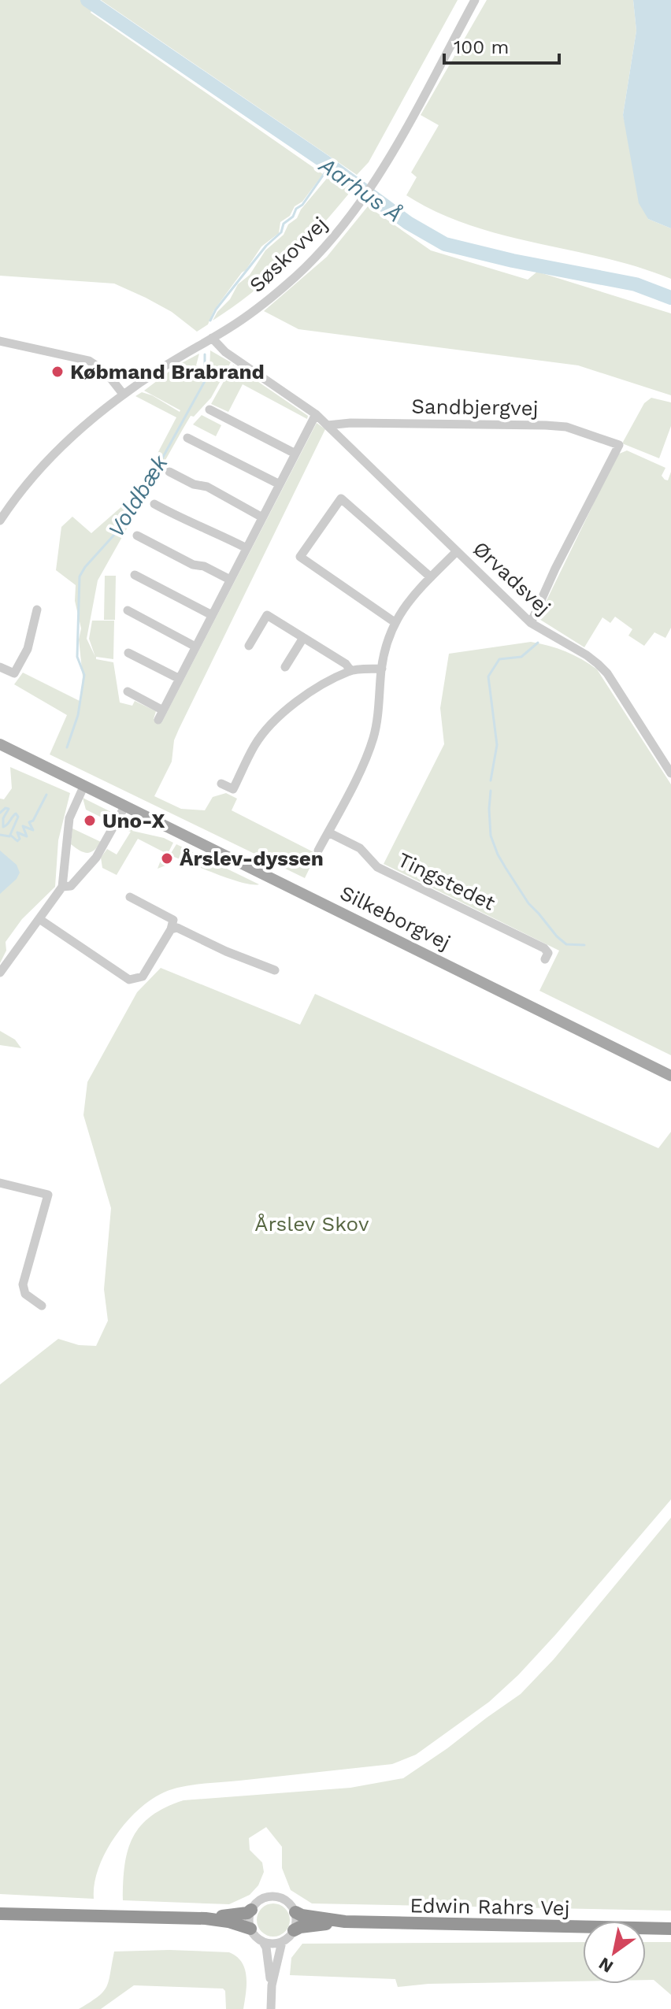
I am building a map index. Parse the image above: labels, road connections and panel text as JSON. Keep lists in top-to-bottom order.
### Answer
{
  "streets": {
    "highway": ["Edwin Rahrs Vej"],
    "main road": ["Silkeborgvej"],
    "street": [
      "Søskovvej",
      "Sandbjergvej",
      "Ørvadsvej",
      "Tingstedet"
    ]
  },
  "crossings": [
    ["Søskovvej", "Ørvadsvej"],
    ["Sandbjergvej", "Ørvadsvej"]
  ],
  "water": ["Aarhus Å", "Voldbæk"],
  "parks": ["Årslev Skov"],
  "places": ["Købmand Brabrand", "Uno-X", "Årslev-dyssen"],
  "scale_bar": "100 m",
  "north": "bottom left"
}
